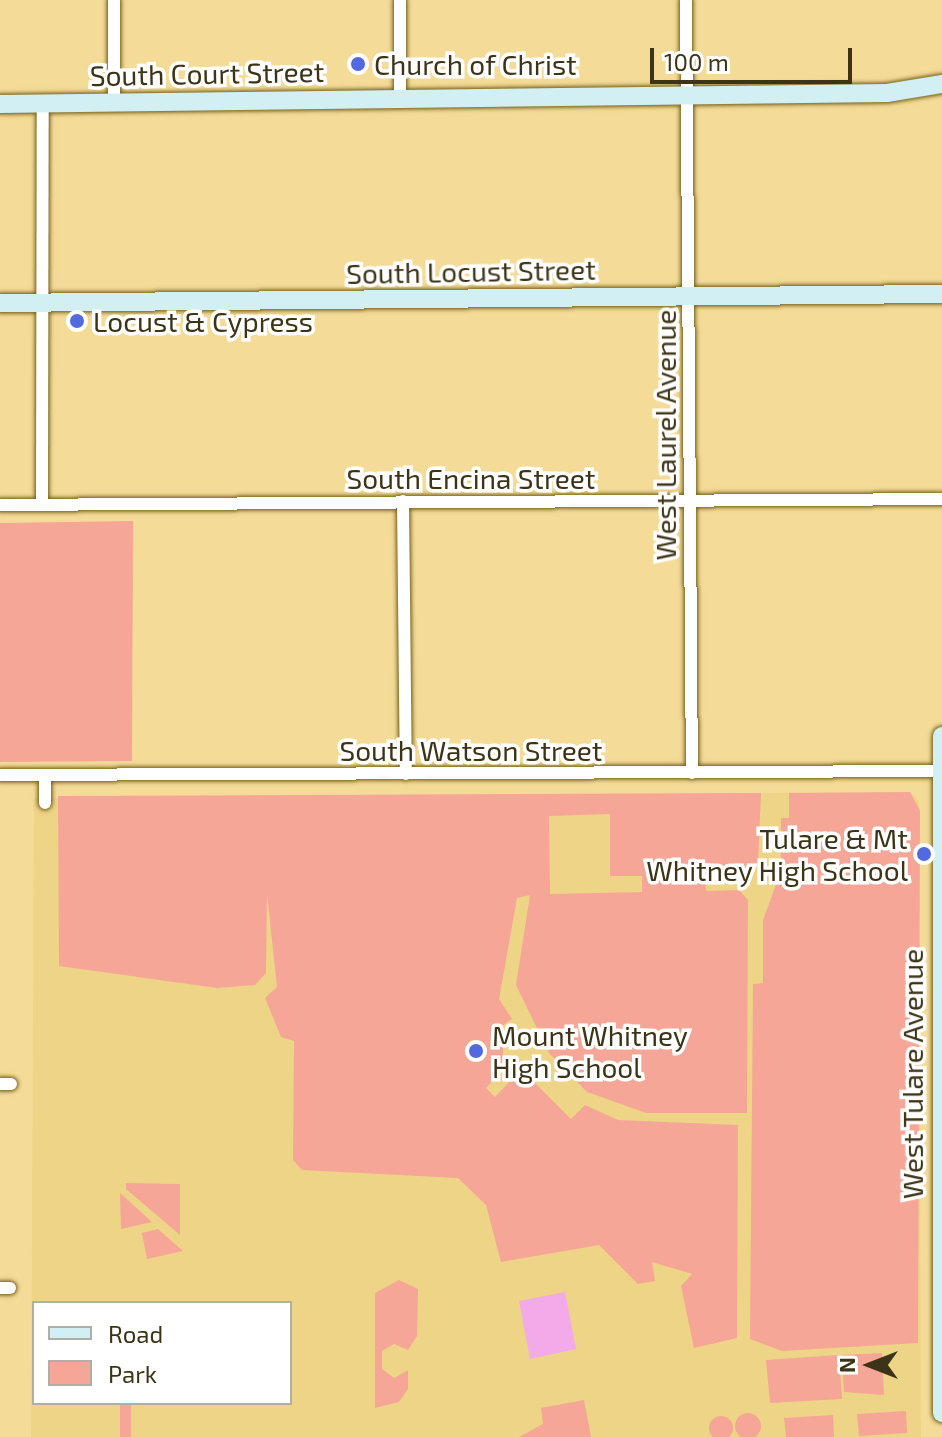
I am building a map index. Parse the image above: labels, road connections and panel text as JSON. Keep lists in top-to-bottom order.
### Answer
{
  "streets": {
    "street": [
      "South Court Street",
      "South Locust Street",
      "West Laurel Avenue",
      "South Encina Street",
      "South Watson Street",
      "West Tulare Avenue"
    ]
  },
  "crossings": [
    ["South Court Street", "West Laurel Avenue"],
    ["South Locust Street", "West Laurel Avenue"],
    ["West Laurel Avenue", "South Encina Street"],
    ["West Laurel Avenue", "South Watson Street"],
    ["South Watson Street", "West Tulare Avenue"]
  ],
  "places": [
    "Church of Christ",
    "Locust & Cypress",
    "Tulare & Mt Whitney High School",
    "Mount Whitney High School"
  ],
  "legend": ["Road", "Park"],
  "scale_bar": "100 m",
  "north": "left"
}
